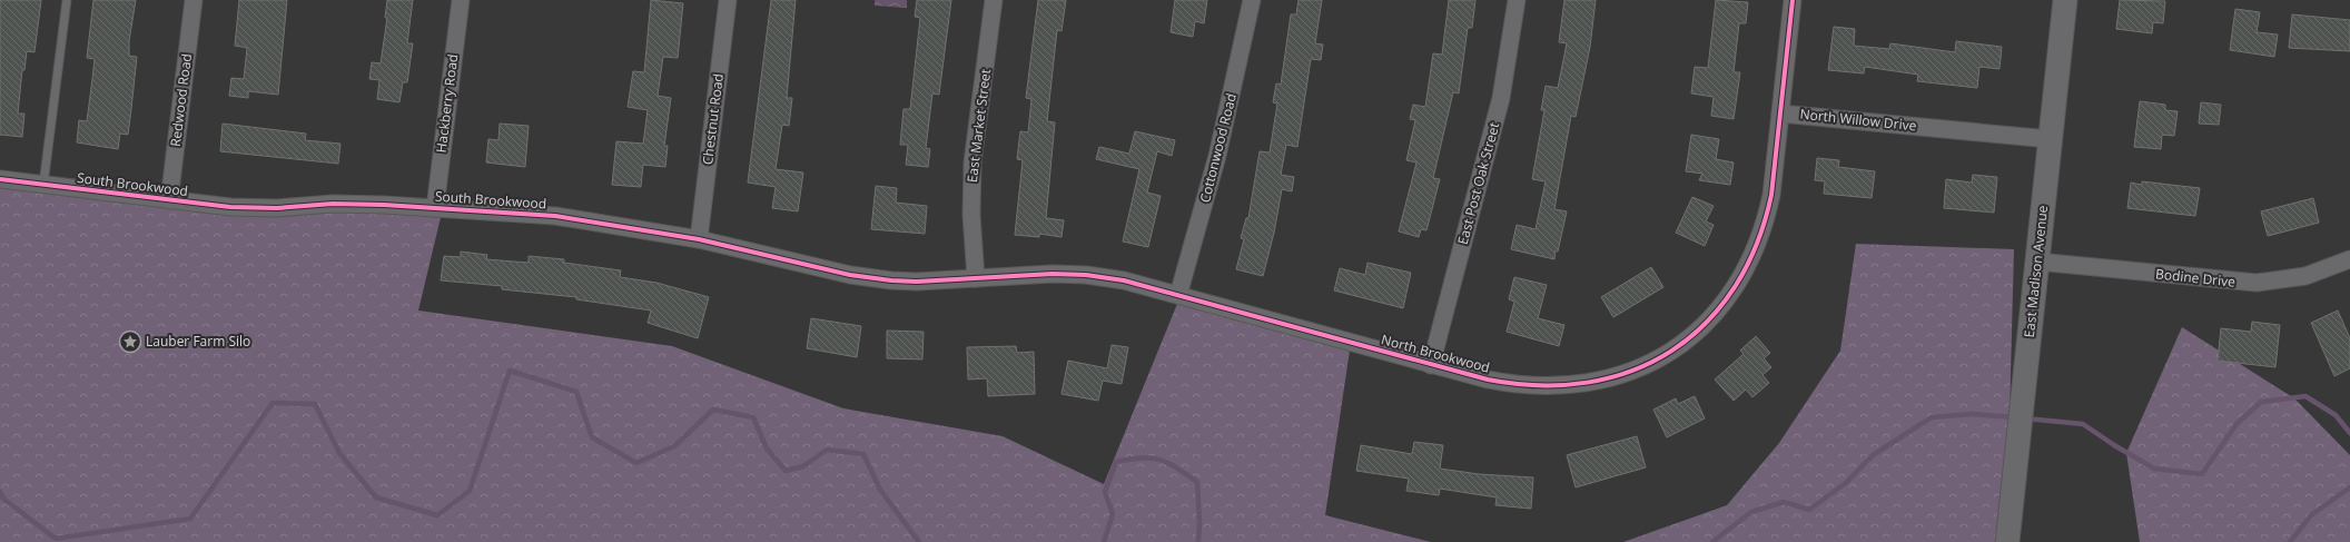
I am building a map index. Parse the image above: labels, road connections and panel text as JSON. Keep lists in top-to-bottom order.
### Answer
{
  "streets": {
    "main road": ["East Madison Avenue"],
    "street": [
      "Redwood Road",
      "Hackberry Road",
      "Chestnut Road",
      "North Willow Drive",
      "East Market Street",
      "Cottonwood Road",
      "East Post Oak Street",
      "South Brookwood",
      "Bodine Drive",
      "North Brookwood"
    ]
  },
  "crossings": [
    ["Redwood Road", "South Brookwood"],
    ["Hackberry Road", "South Brookwood"],
    ["Chestnut Road", "South Brookwood"],
    ["North Willow Drive", "East Madison Avenue"],
    ["North Willow Drive", "North Brookwood"],
    ["East Market Street", "South Brookwood"],
    ["East Market Street", "North Brookwood"],
    ["Cottonwood Road", "North Brookwood"],
    ["East Post Oak Street", "North Brookwood"],
    ["South Brookwood", "North Brookwood"],
    ["East Madison Avenue", "Bodine Drive"]
  ],
  "places": {
    "place": ["Lauber Farm Silo"]
  }
}
